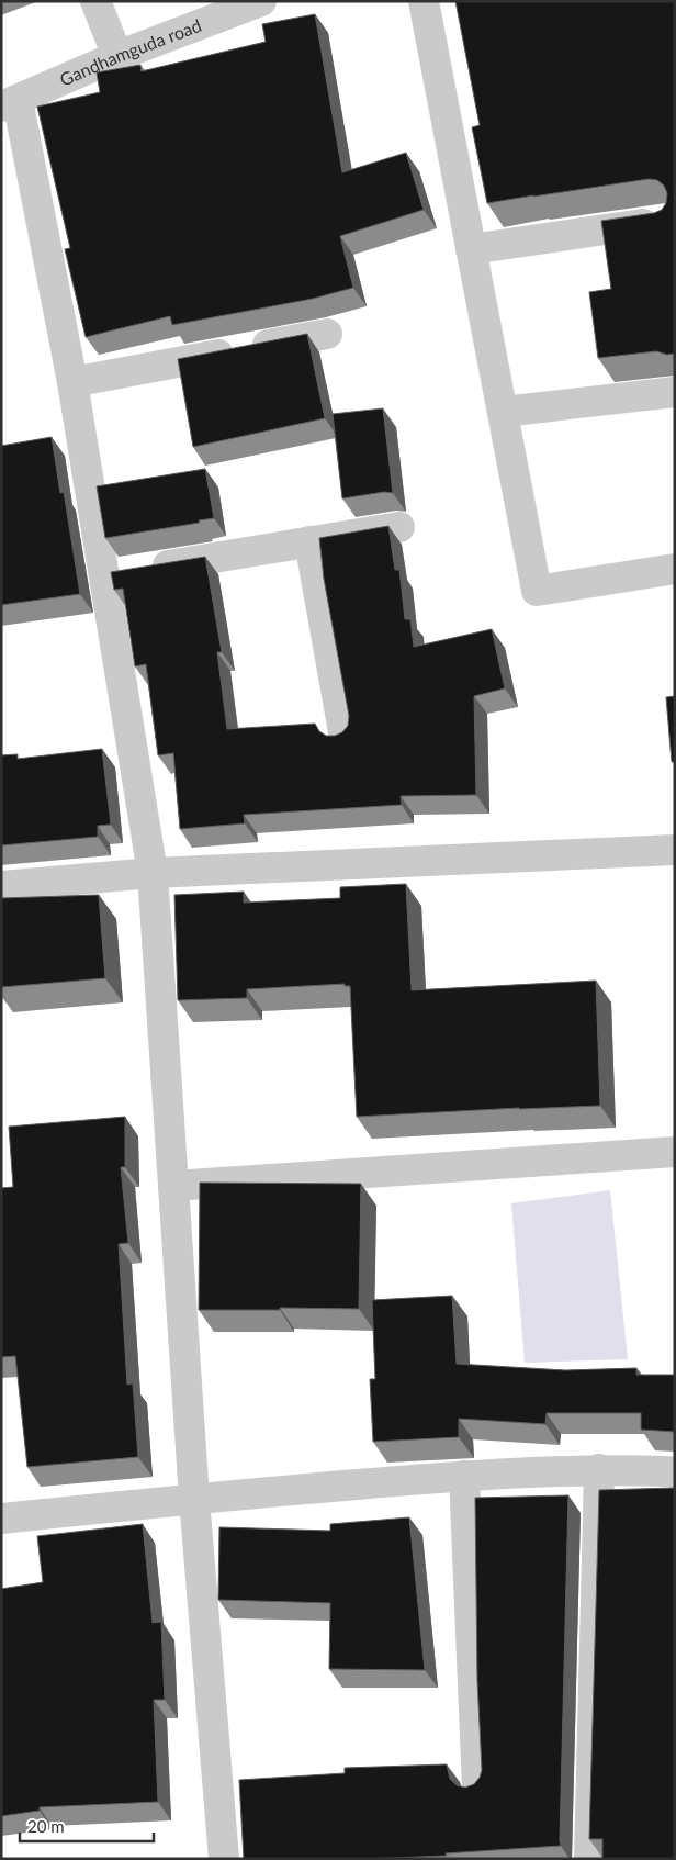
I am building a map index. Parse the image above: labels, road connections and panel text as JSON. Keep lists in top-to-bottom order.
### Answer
{
  "streets": {
    "street": ["Gandhamguda road"]
  },
  "scale_bar": "20 m"
}
